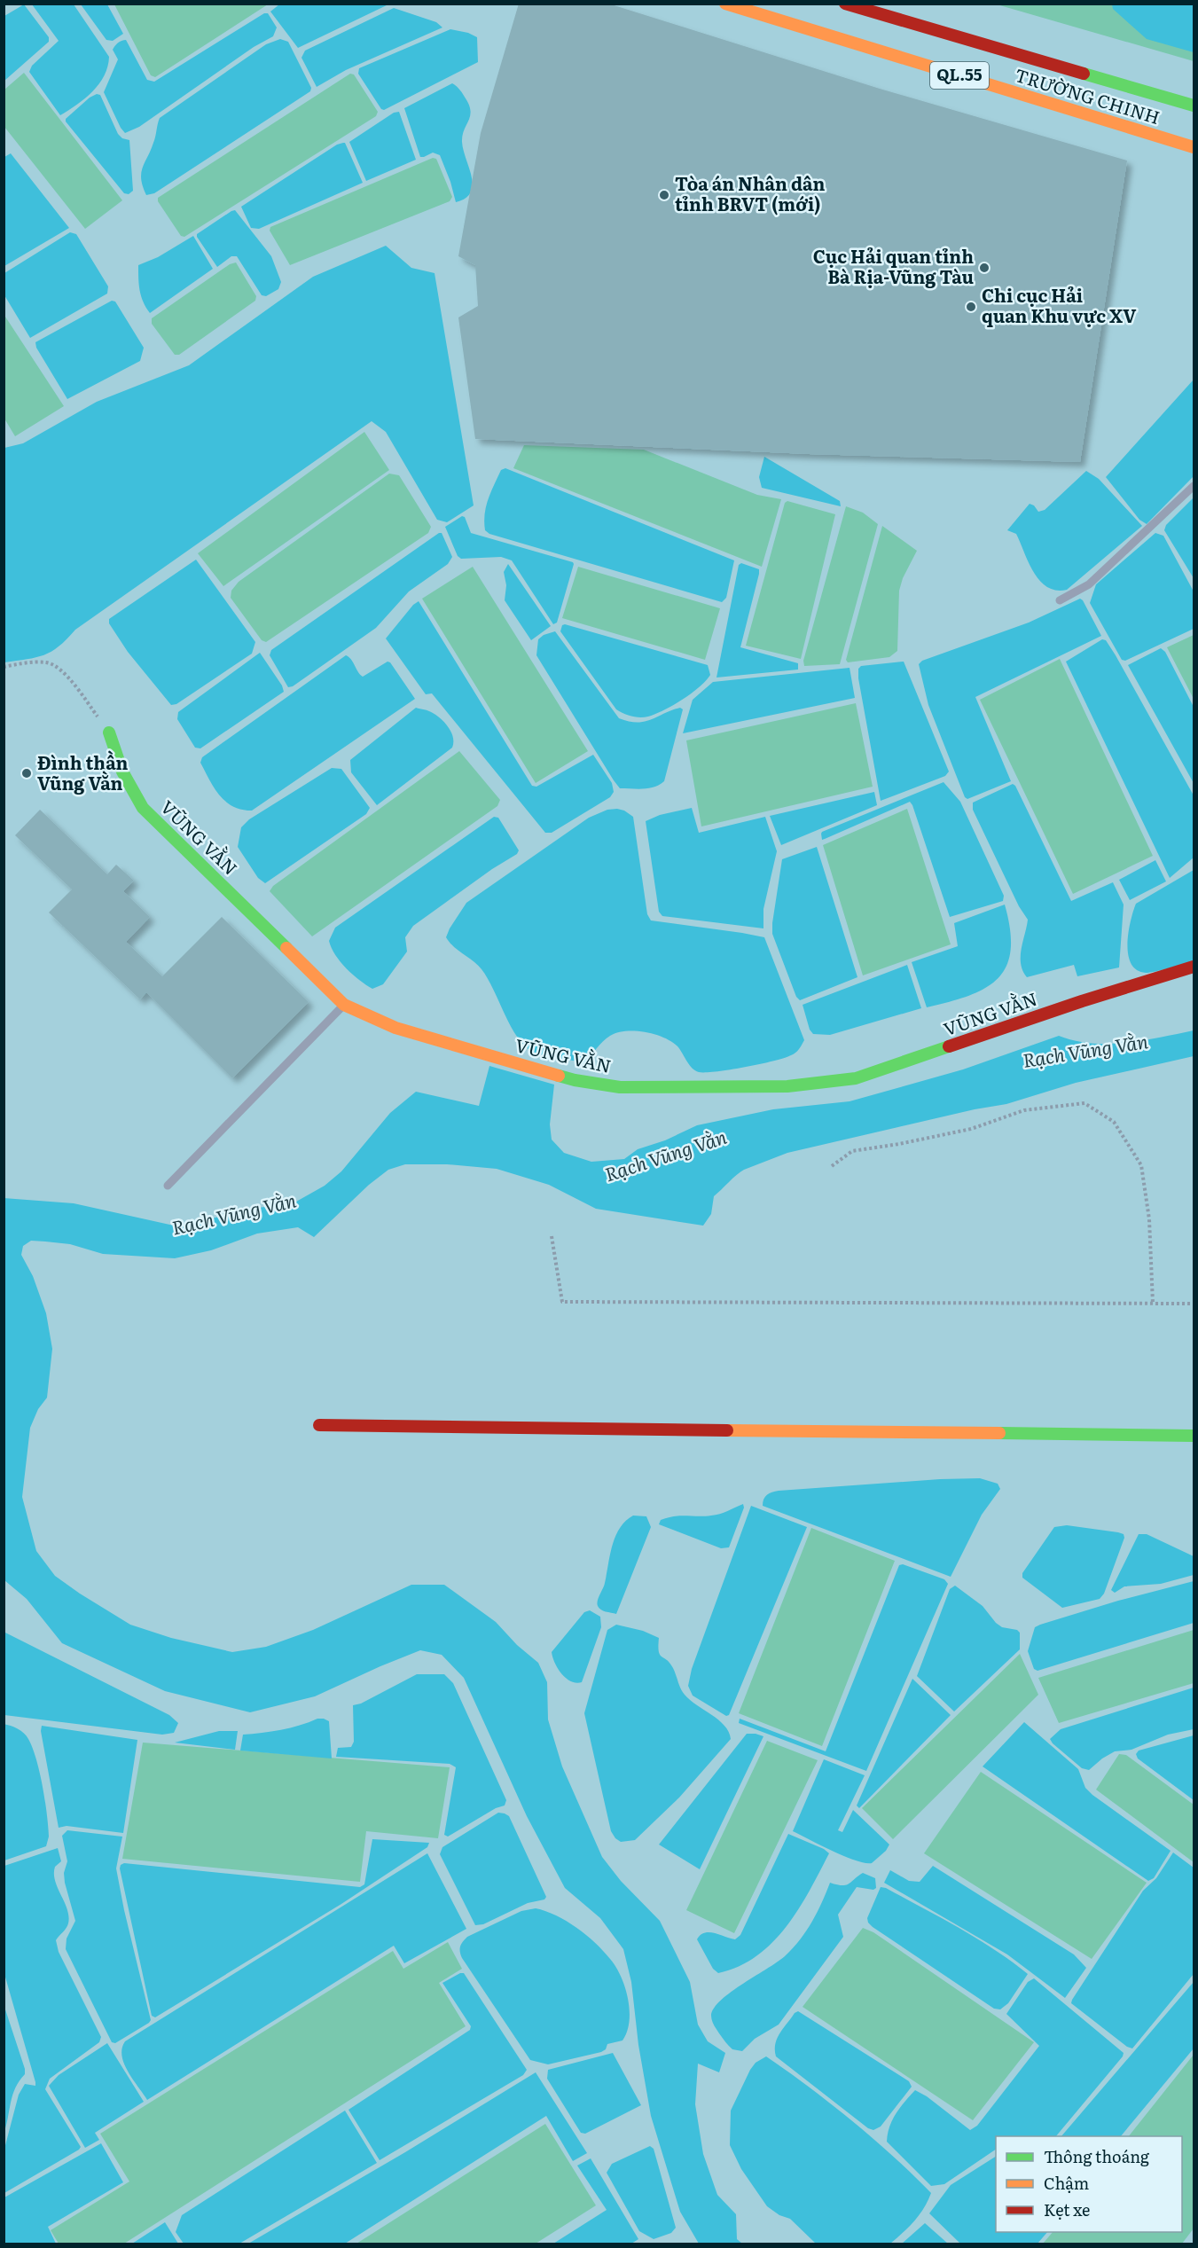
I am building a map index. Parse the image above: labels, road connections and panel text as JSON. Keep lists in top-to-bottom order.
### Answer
{
  "streets": {
    "main road": ["QL.55", "TRƯỜNG CHINH", "VŨNG VẰN"]
  },
  "water": ["Rạch Vũng Vằn"],
  "places": [
    "Tòa án Nhân dân tỉnh BRVT (mới)",
    "Cục Hải quan tỉnh Bà Rịa-Vũng Tàu",
    "Chi cục Hải quan Khu vực XV",
    "Đình thần Vũng Vằn"
  ],
  "legend": ["Thông thoáng", "Chậm", "Kẹt xe"]
}
